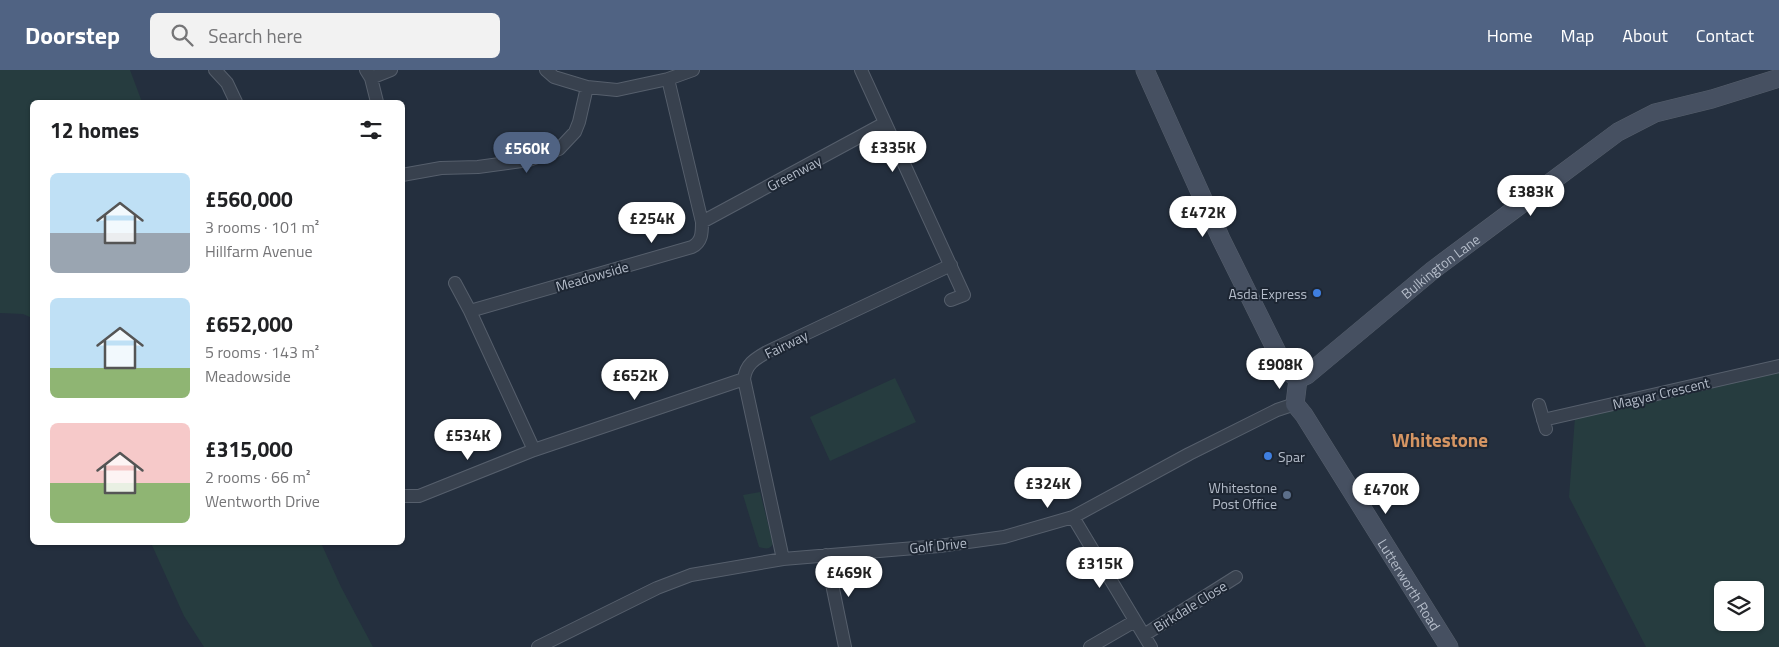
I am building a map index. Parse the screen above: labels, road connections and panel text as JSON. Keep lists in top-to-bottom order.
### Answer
{
  "streets": {
    "main road": ["Bulkington Lane", "Lutterworth Road"],
    "street": [
      "Greenway",
      "Meadowside",
      "Fairway",
      "Magyar Crescent",
      "Golf Drive",
      "Birkdale Close"
    ]
  },
  "crossings": [
    ["Greenway", "Meadowside"],
    ["Golf Drive", "Lutterworth Road"]
  ],
  "districts": ["Whitestone"],
  "places": ["Asda Express", "Spar", "Whitestone Post Office"],
  "page": {
    "header": "Doorstep",
    "search": "Search here",
    "nav": [
      "Home",
      "Map",
      "About",
      "Contact"
    ],
    "heading": "12 homes",
    "price": [
      "£335K",
      "£560K",
      "£383K",
      "£472K",
      "£254K",
      "£908K",
      "£652K",
      "£534K",
      "£324K",
      "£470K",
      "£315K",
      "£469K"
    ],
    "list": [
      {
        "name": "£560,000",
        "note": "3 rooms · 101 m² · Hillfarm Avenue"
      },
      {
        "name": "£652,000",
        "note": "5 rooms · 143 m² · Meadowside"
      },
      {
        "name": "£315,000",
        "note": "2 rooms · 66 m² · Wentworth Drive"
      }
    ]
  }
}
